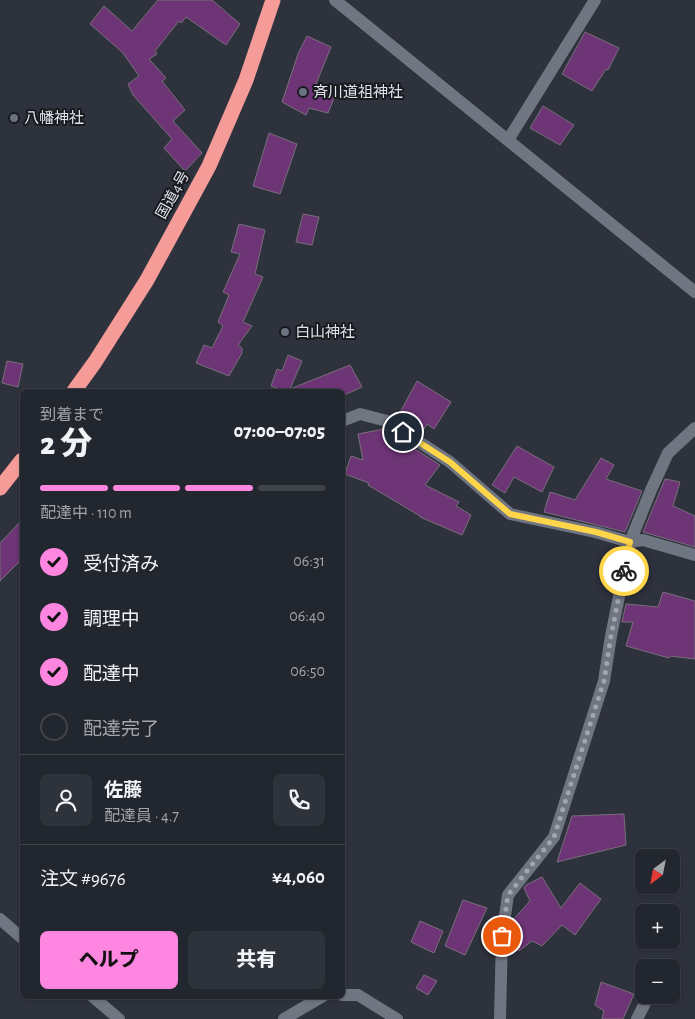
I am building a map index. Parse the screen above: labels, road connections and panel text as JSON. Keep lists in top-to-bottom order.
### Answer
{
  "streets": {
    "highway": ["国道4号"]
  },
  "places": ["斉川道祖神社", "八幡神社", "白山神社"],
  "north": "bottom left",
  "page": {
    "heading": ["2 分", "到着まで", "07:00–07:05"],
    "panel": [
      "佐藤",
      "配達員 · 4.7",
      "注文 #9676",
      "¥4,060"
    ],
    "bar": "配達中 · 110 m",
    "list": [
      ["受付済み", "06:31"],
      ["調理中", "06:40"],
      ["配達中", "06:50"],
      "配達完了"
    ],
    "map_buttons": ["+", "−"],
    "buttons": ["ヘルプ", "共有"]
  }
}
